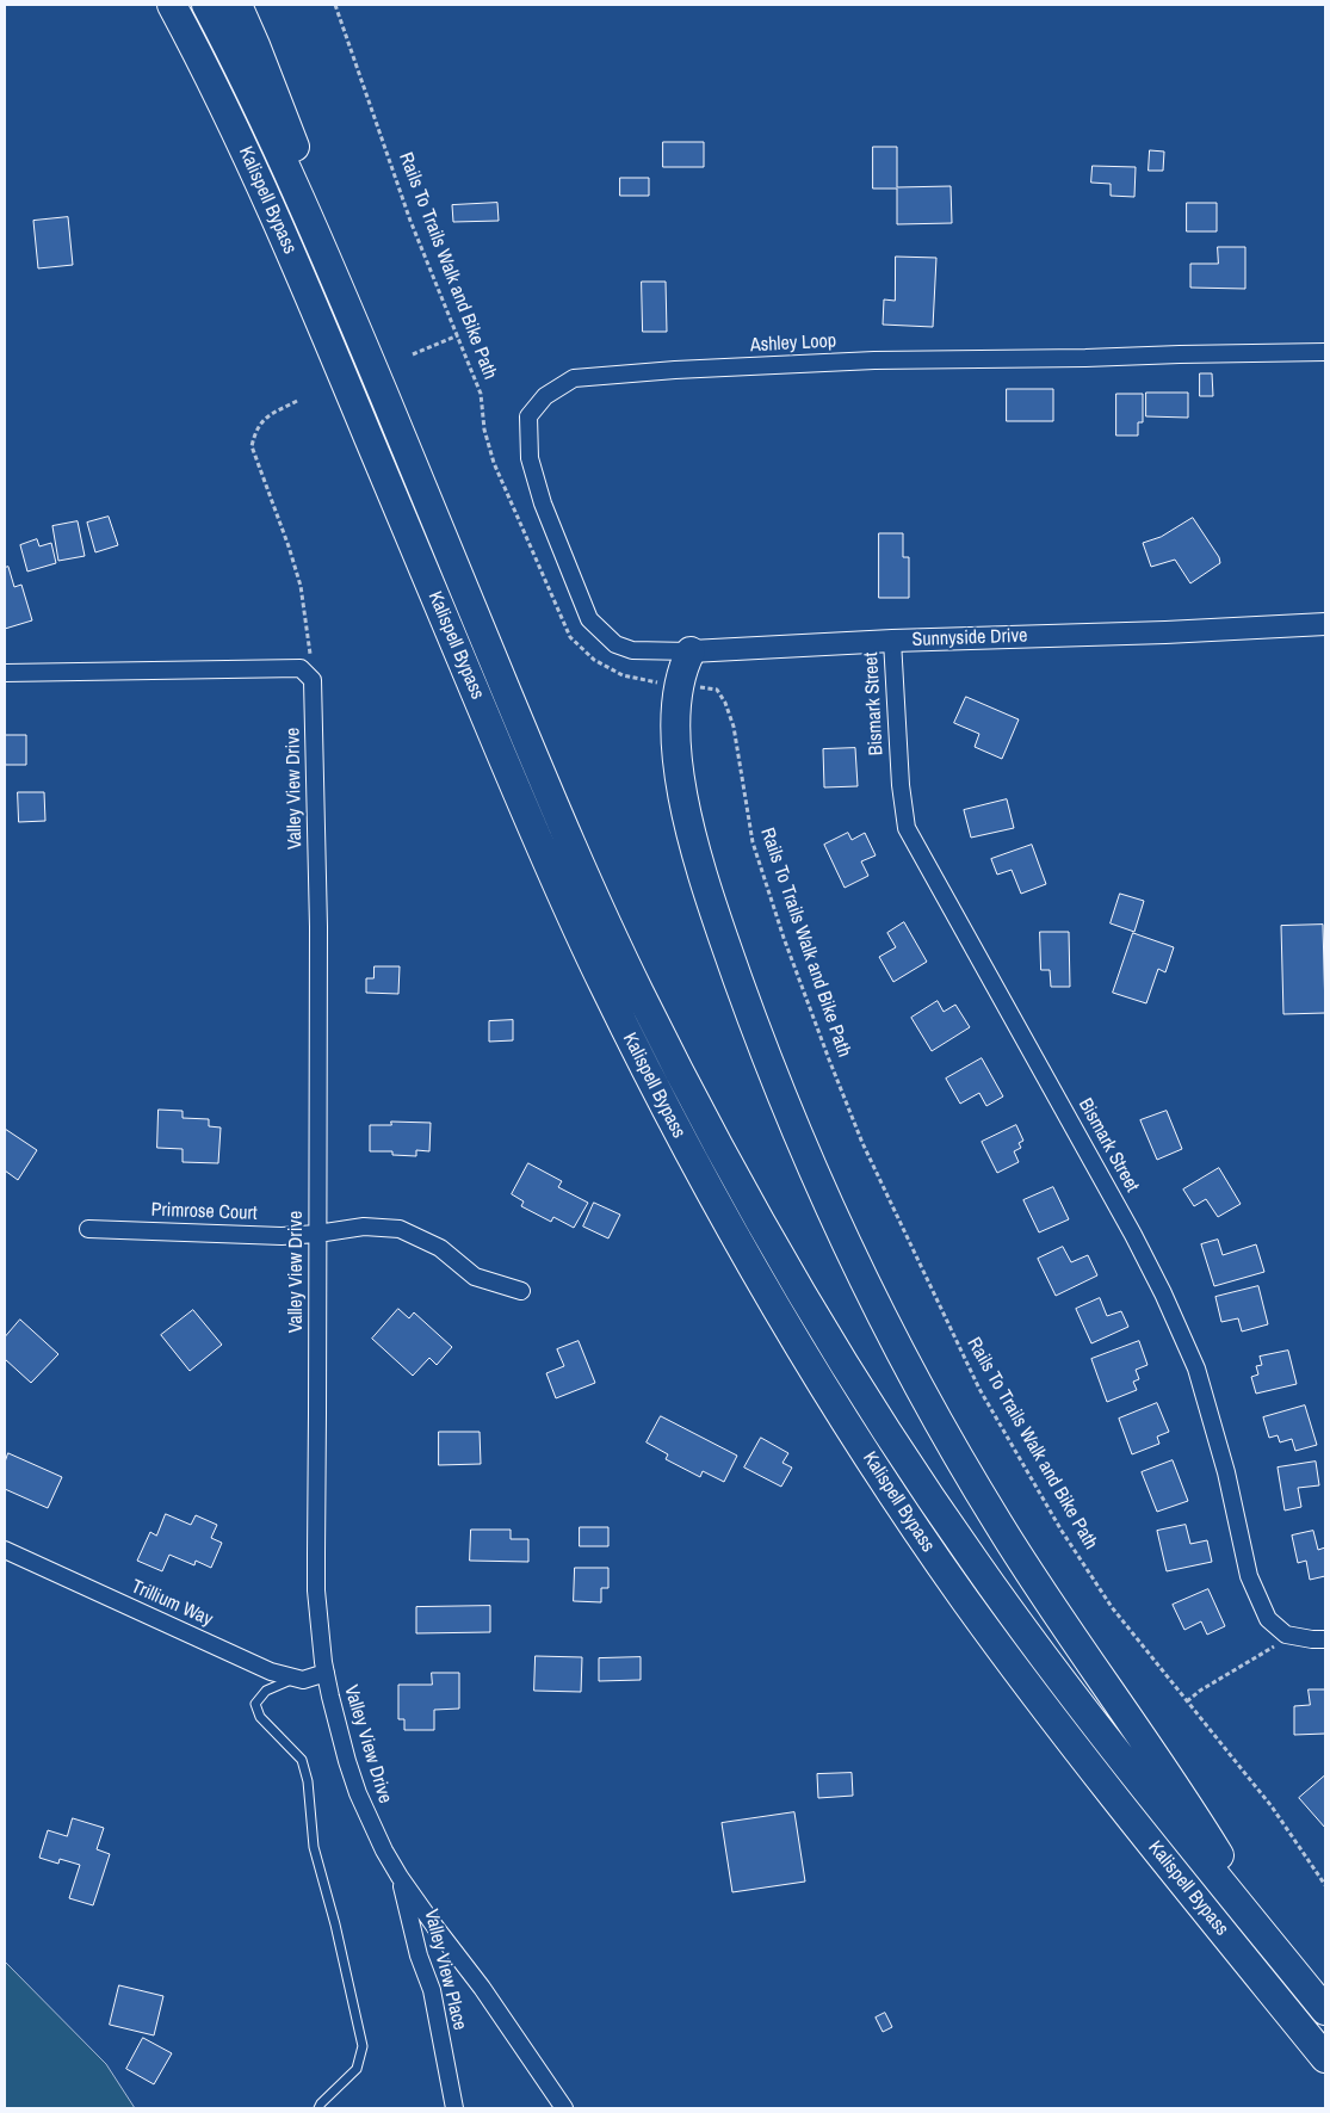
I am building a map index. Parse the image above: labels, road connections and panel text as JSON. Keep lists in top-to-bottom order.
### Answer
{
  "streets": {
    "highway": ["Kalispell Bypass"],
    "street": [
      "Ashley Loop",
      "Sunnyside Drive",
      "Bismark Street",
      "Valley View Drive",
      "Primrose Court",
      "Trillium Way",
      "Valley View Place"
    ],
    "path": ["Rails To Trails Walk and Bike Path"]
  },
  "crossings": [
    ["Ashley Loop", "Sunnyside Drive"],
    ["Sunnyside Drive", "Bismark Street"],
    ["Valley View Drive", "Primrose Court"],
    ["Valley View Drive", "Trillium Way"],
    ["Valley View Drive", "Valley View Place"]
  ]
}
